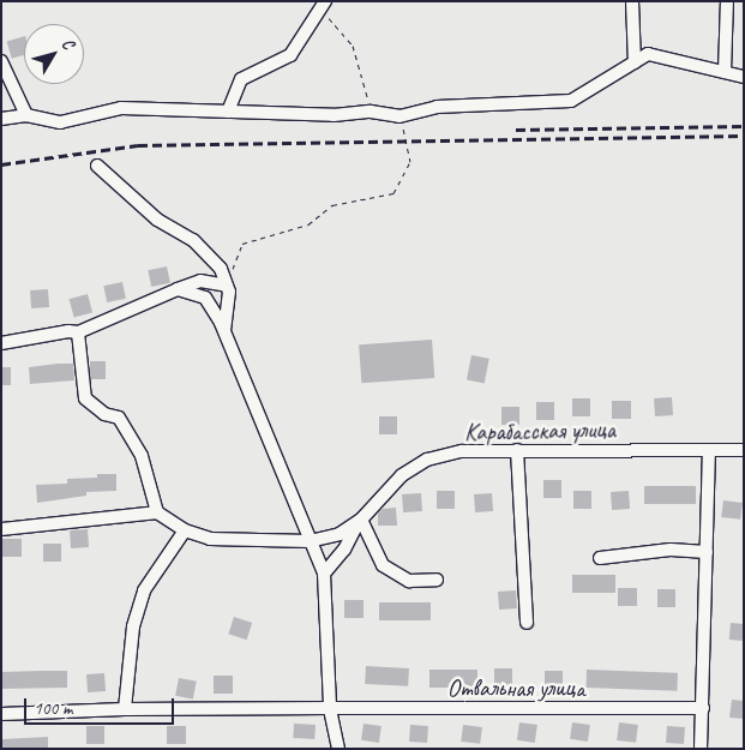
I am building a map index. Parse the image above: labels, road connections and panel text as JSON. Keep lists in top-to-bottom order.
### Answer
{
  "streets": {
    "street": ["Карабасская улица", "Отвальная улица"]
  },
  "scale_bar": "100 m",
  "north": "top right"
}
